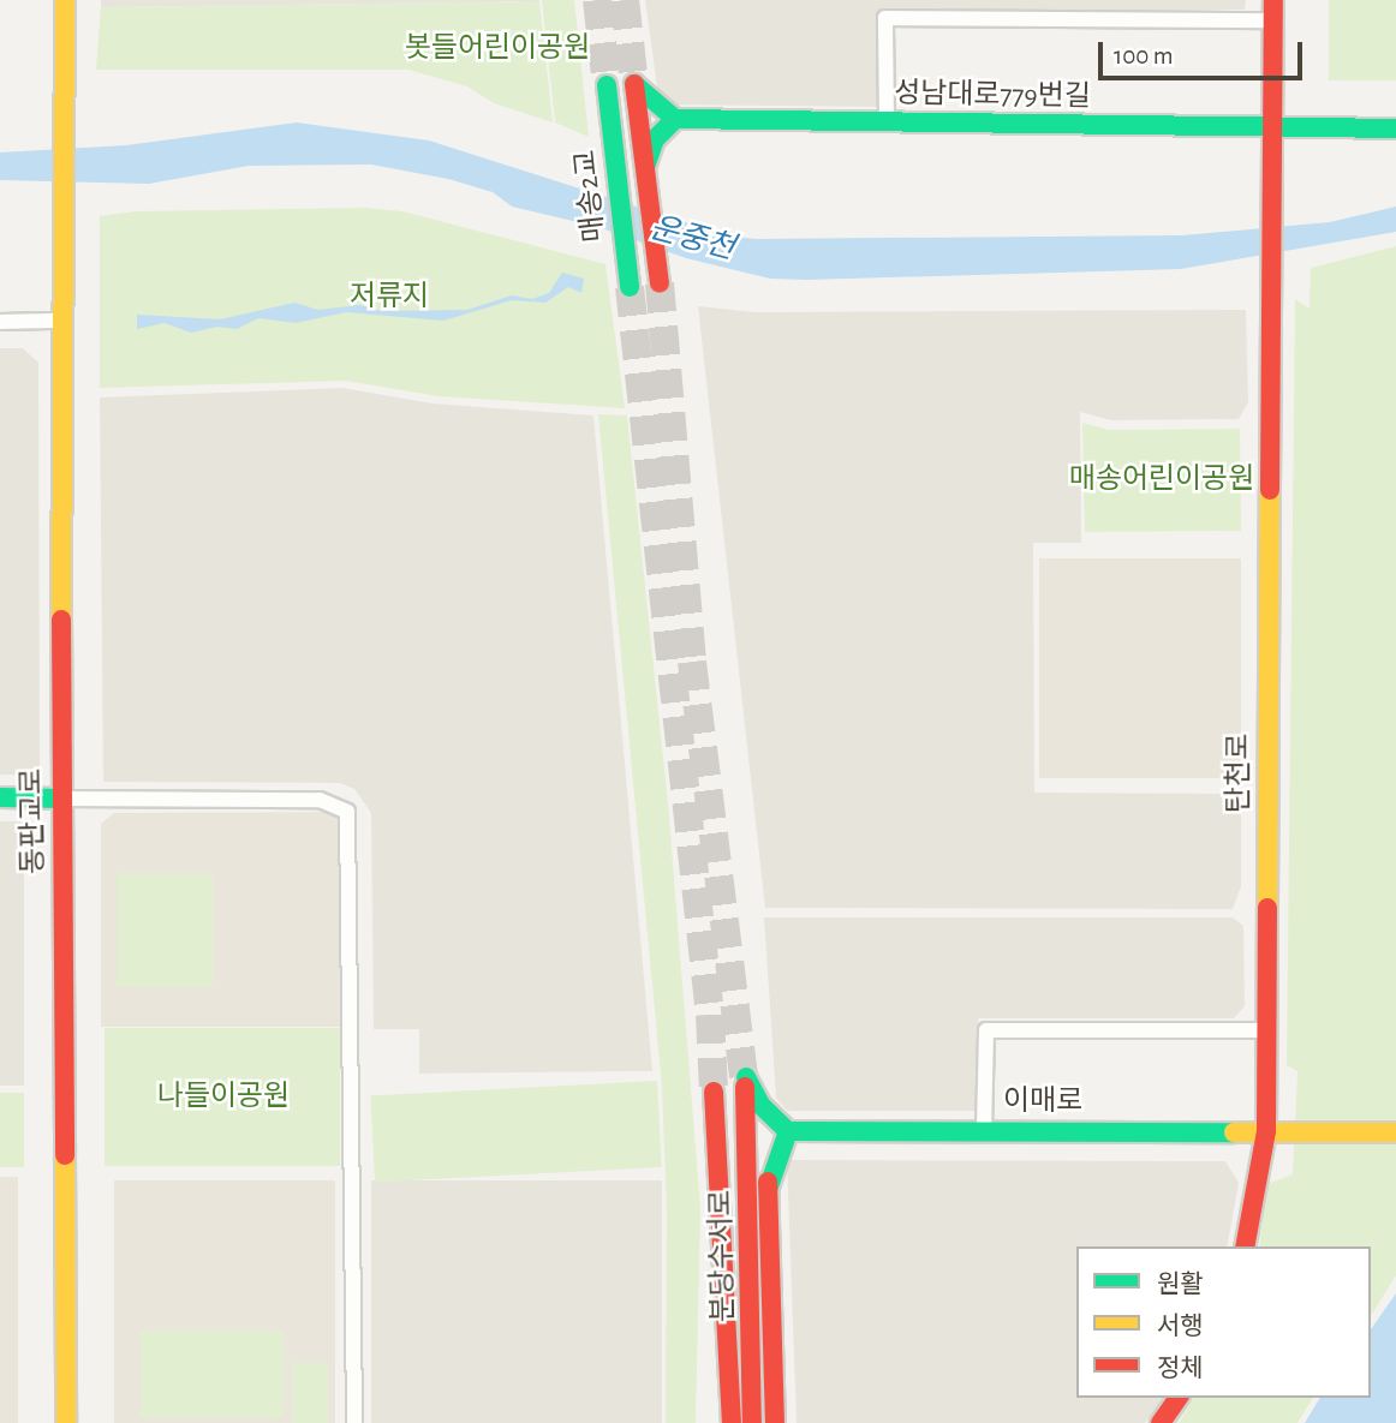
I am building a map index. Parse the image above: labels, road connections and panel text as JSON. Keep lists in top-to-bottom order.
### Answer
{
  "streets": {
    "main road": [
      "성남대로779번길",
      "매송2교",
      "탄천로",
      "동판교로",
      "이매로",
      "분당수서로"
    ]
  },
  "crossings": [
    ["성남대로779번길", "탄천로"],
    ["탄천로", "이매로"]
  ],
  "water": ["운중천"],
  "parks": [
    "봇들어린이공원",
    "저류지",
    "매송어린이공원",
    "나들이공원"
  ],
  "legend": ["원활", "서행", "정체"],
  "scale_bar": "100 m"
}
